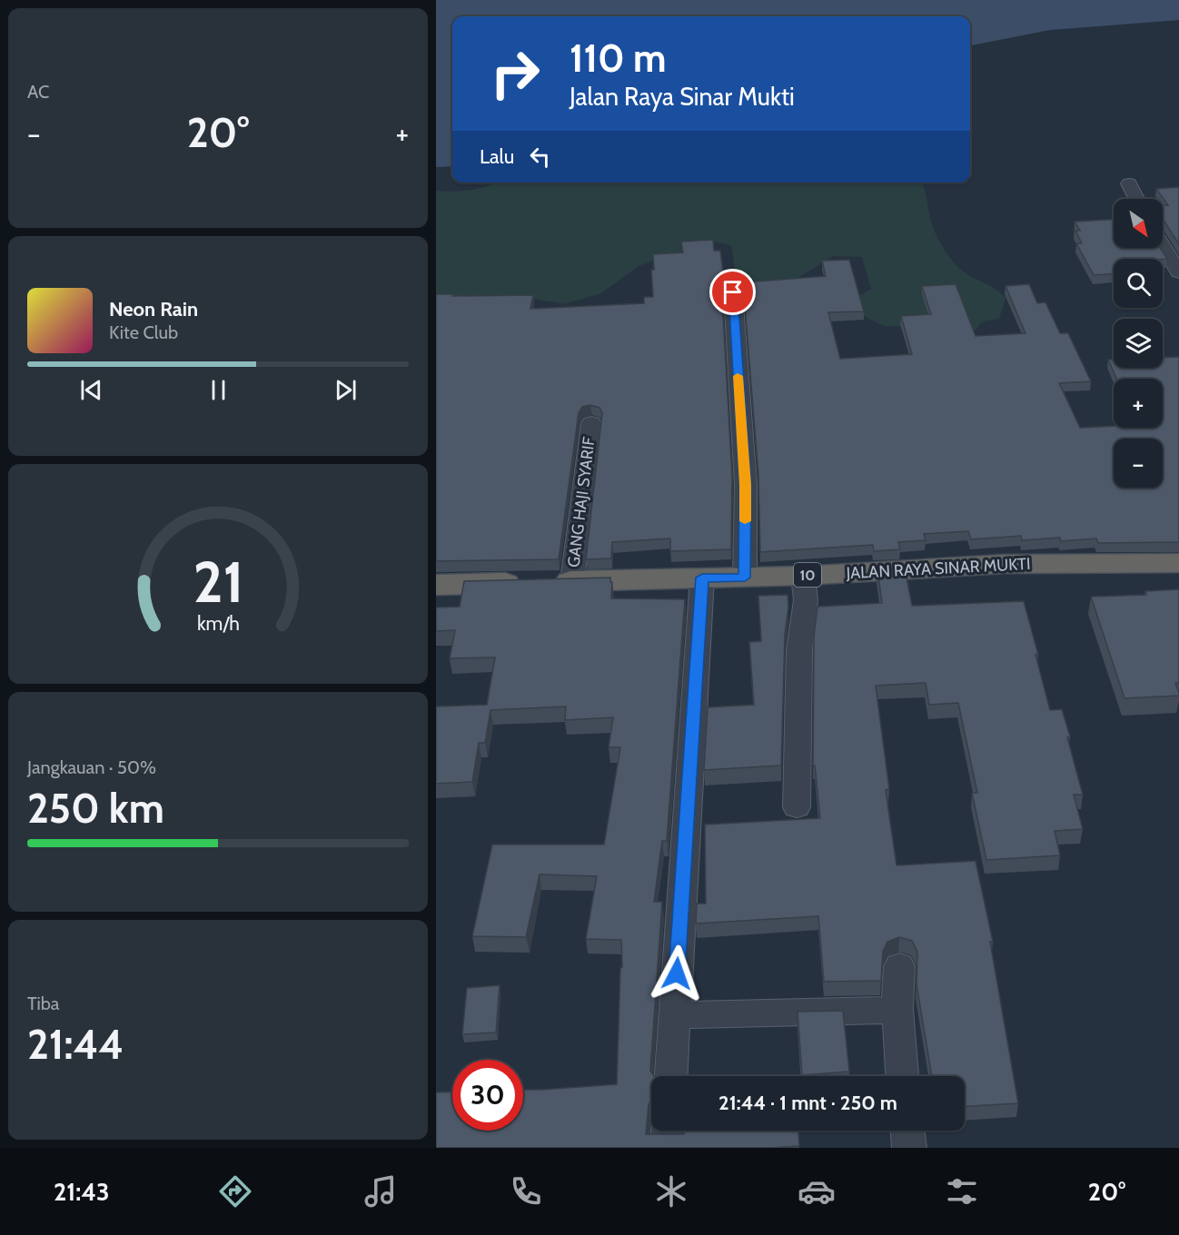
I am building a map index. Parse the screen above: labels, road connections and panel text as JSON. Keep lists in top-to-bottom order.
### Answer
{
  "streets": {
    "highway": ["JALAN RAYA SINAR MUKTI", "10"],
    "street": ["GANG HAJI SYARIF"]
  },
  "crossings": [
    ["GANG HAJI SYARIF", "JALAN RAYA SINAR MUKTI"]
  ],
  "north": "bottom right",
  "page": {
    "tile": [
      "AC",
      ["Jangkauan · 50%", "250 km"],
      ["Tiba", "21:44"]
    ],
    "turn": ["110 m", "Jalan Raya Sinar Mukti"],
    "heat": ["−", "20°", "+"],
    "then": "Lalu",
    "map_buttons": ["+", "−"],
    "song": ["Neon Rain", "Kite Club"],
    "limit": "30",
    "trip": "21:44 · 1 mnt · 250 m",
    "tabs": ["21:43", "20°"],
    "gauge": ["21", "km/h"]
  }
}
